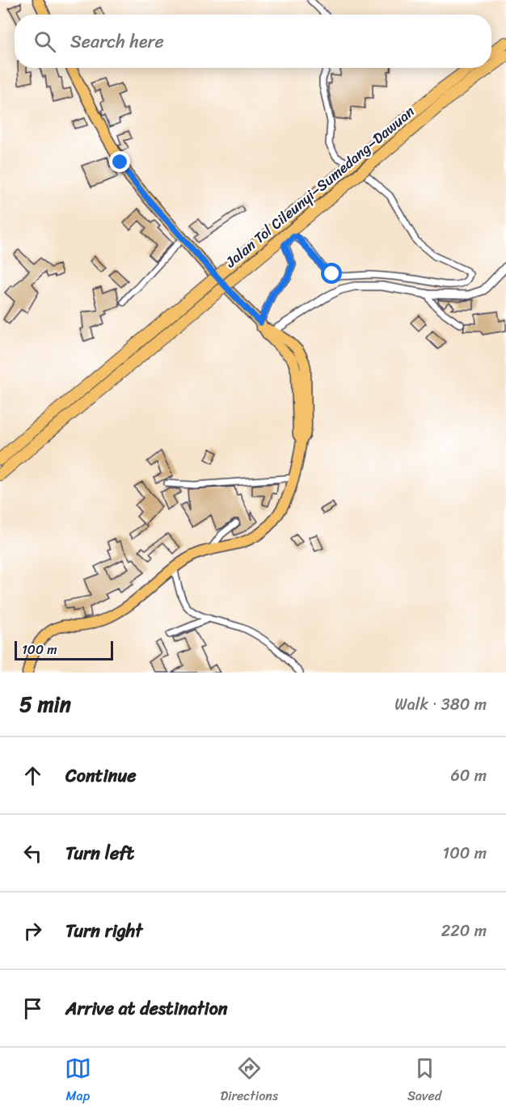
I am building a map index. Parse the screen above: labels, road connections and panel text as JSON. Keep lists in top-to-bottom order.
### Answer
{
  "streets": {
    "highway": ["Jalan Tol Cileunyi–Sumedang–Dawuan"]
  },
  "scale_bar": "100 m",
  "page": {
    "search": "Search here",
    "scale": "100 m",
    "heading": ["5 min", "Walk · 380 m"],
    "list": [
      ["Continue", "60 m"],
      ["Turn left", "100 m"],
      ["Turn right", "220 m"],
      "Arrive at destination"
    ],
    "nav": ["Map", "Directions", "Saved"]
  }
}
